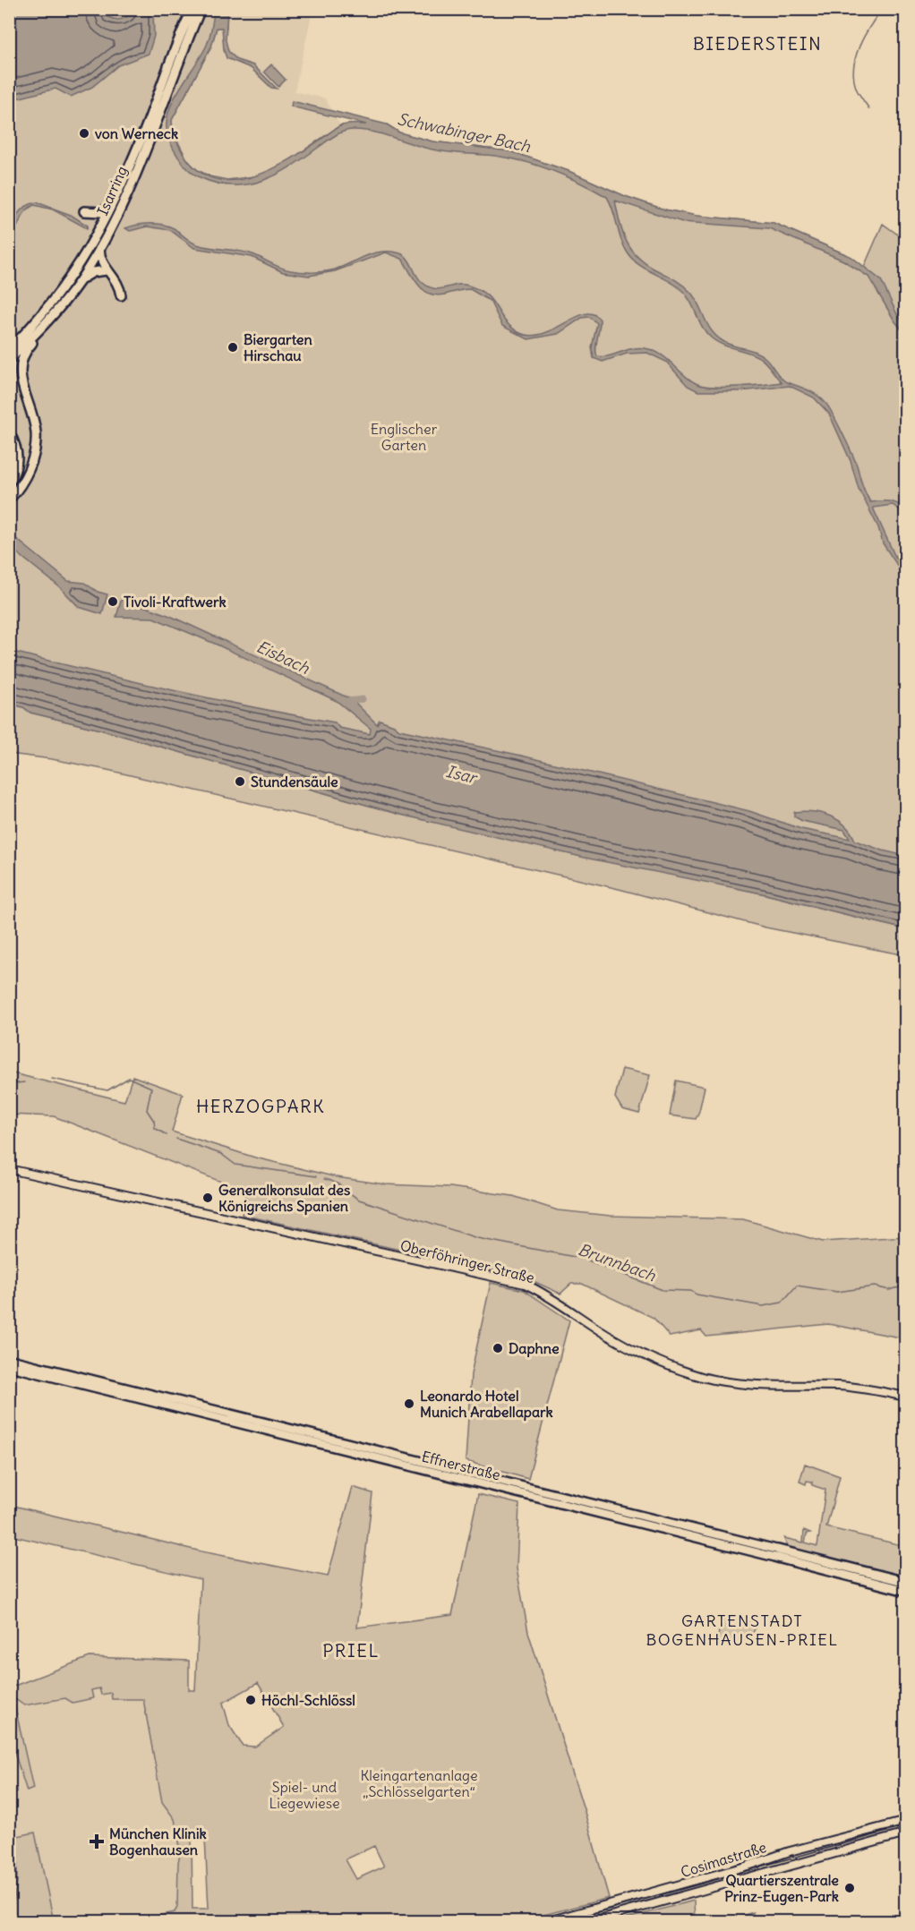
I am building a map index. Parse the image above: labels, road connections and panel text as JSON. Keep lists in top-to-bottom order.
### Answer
{
  "streets": {
    "highway": ["Isarring", "Effnerstraße"],
    "main road": ["Oberföhringer Straße", "Cosimastraße"]
  },
  "districts": [
    "BIEDERSTEIN",
    "HERZOGPARK",
    "GARTENSTADT BOGENHAUSEN-PRIEL",
    "PRIEL"
  ],
  "water": [
    "Schwabinger Bach",
    "Eisbach",
    "Isar",
    "Brunnbach"
  ],
  "parks": ["Englischer Garten", "Kleingartenanlage „Schlösselgarten“", "Spiel- und Liegewiese"],
  "places": {
    "other": [
      "von Werneck",
      "Biergarten Hirschau",
      "Tivoli-Kraftwerk",
      "Stundensäule",
      "Generalkonsulat des Königreichs Spanien",
      "Daphne",
      "Leonardo Hotel Munich Arabellapark",
      "Höchl-Schlössl",
      "Quartierszentrale Prinz-Eugen-Park"
    ],
    "health": ["München Klinik Bogenhausen"]
  }
}
